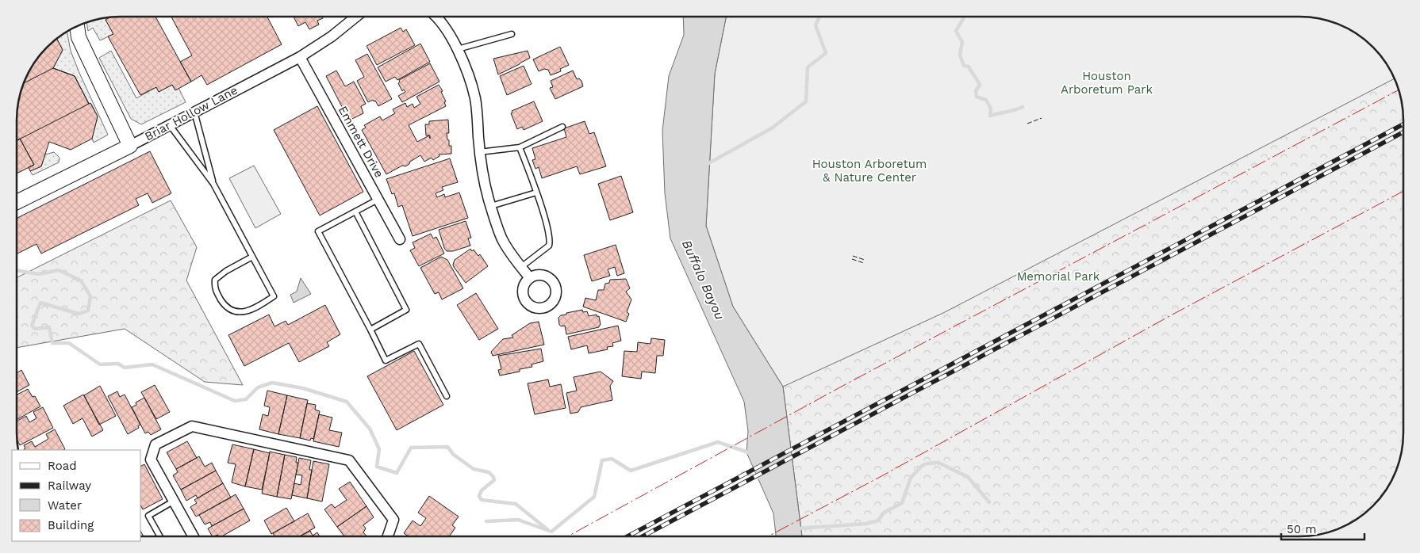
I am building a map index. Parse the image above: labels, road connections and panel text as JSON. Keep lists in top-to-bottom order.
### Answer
{
  "streets": {
    "street": ["Briar Hollow Lane", "Emmett Drive"]
  },
  "crossings": [
    ["Briar Hollow Lane", "Emmett Drive"]
  ],
  "water": ["Buffalo Bayou"],
  "parks": ["Houston Arboretum Park", "Houston Arboretum & Nature Center", "Memorial Park"],
  "legend": [
    "Road",
    "Railway",
    "Water",
    "Building"
  ],
  "scale_bar": "50 m"
}
